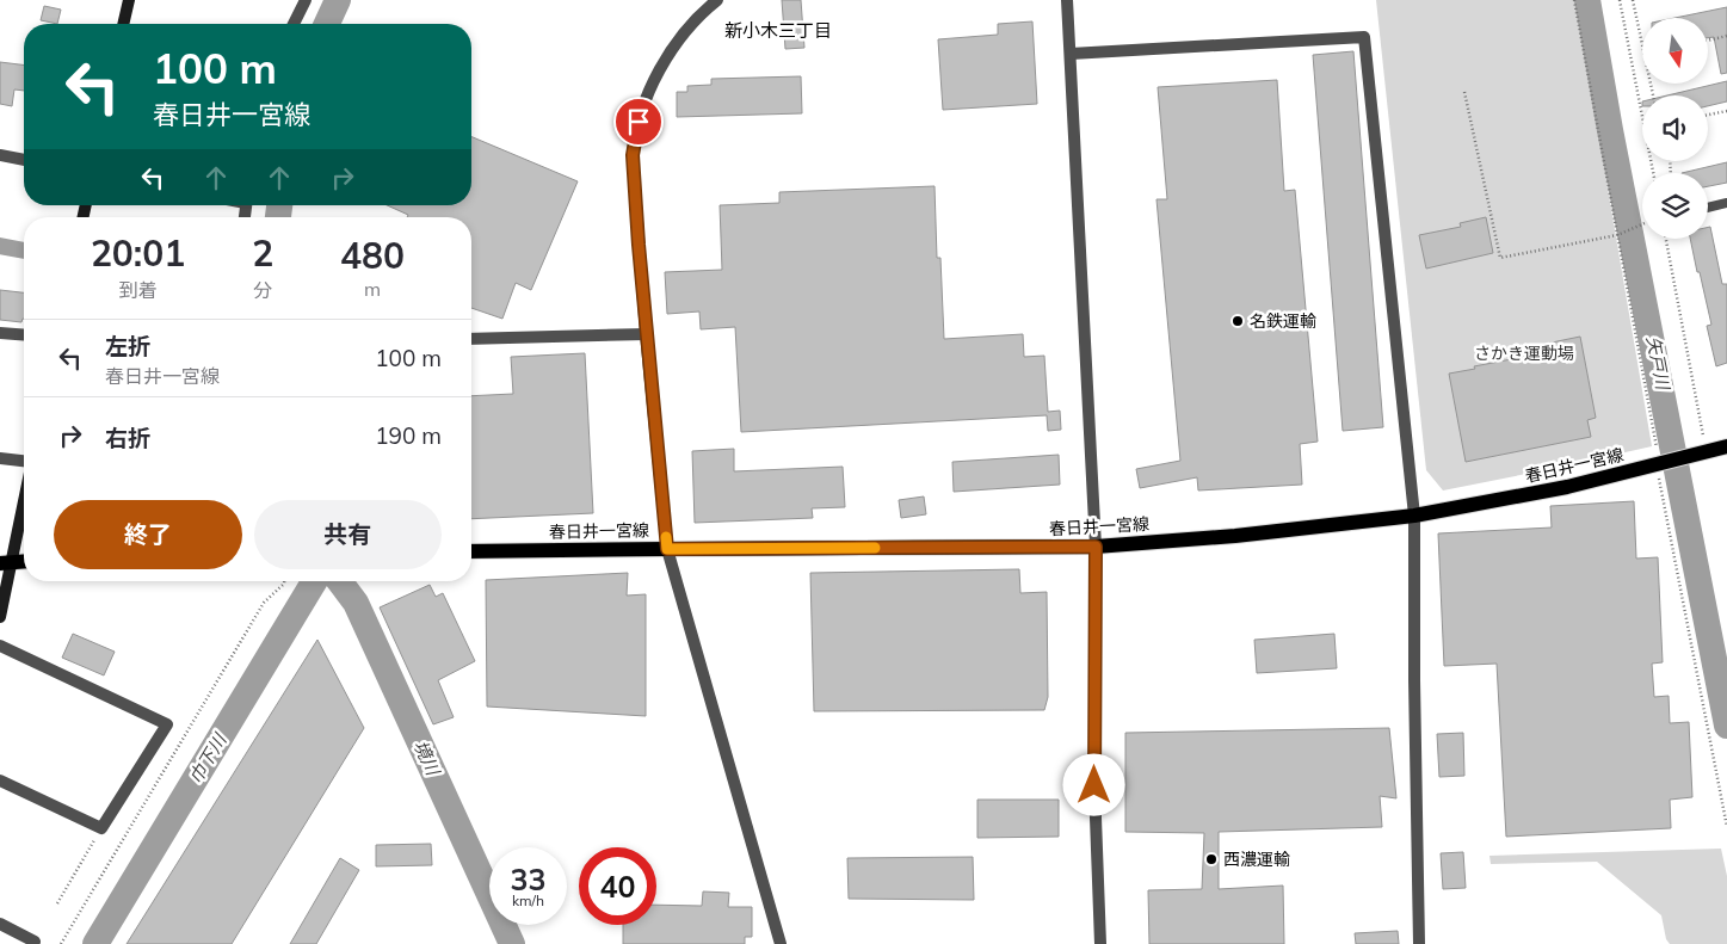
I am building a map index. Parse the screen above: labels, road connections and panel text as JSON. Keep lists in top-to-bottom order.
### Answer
{
  "streets": {
    "main road": ["春日井一宮線"]
  },
  "districts": ["新小木三丁目"],
  "water": ["矢戸川", "境川", "巾下川"],
  "parks": ["さかき運動場"],
  "places": ["名鉄運輸", "西濃運輸"],
  "north": "bottom",
  "page": {
    "turn": ["100 m", "春日井一宮線"],
    "eta": [
      "20:01",
      "到着",
      "2",
      "分",
      "480",
      "m"
    ],
    "list": [
      {
        "name": "左折",
        "note": "春日井一宮線",
        "value": "100 m"
      },
      {
        "name": "右折",
        "value": "190 m"
      }
    ],
    "buttons": ["終了", "共有"],
    "speed": "33 km/h",
    "limit": "40"
  }
}
